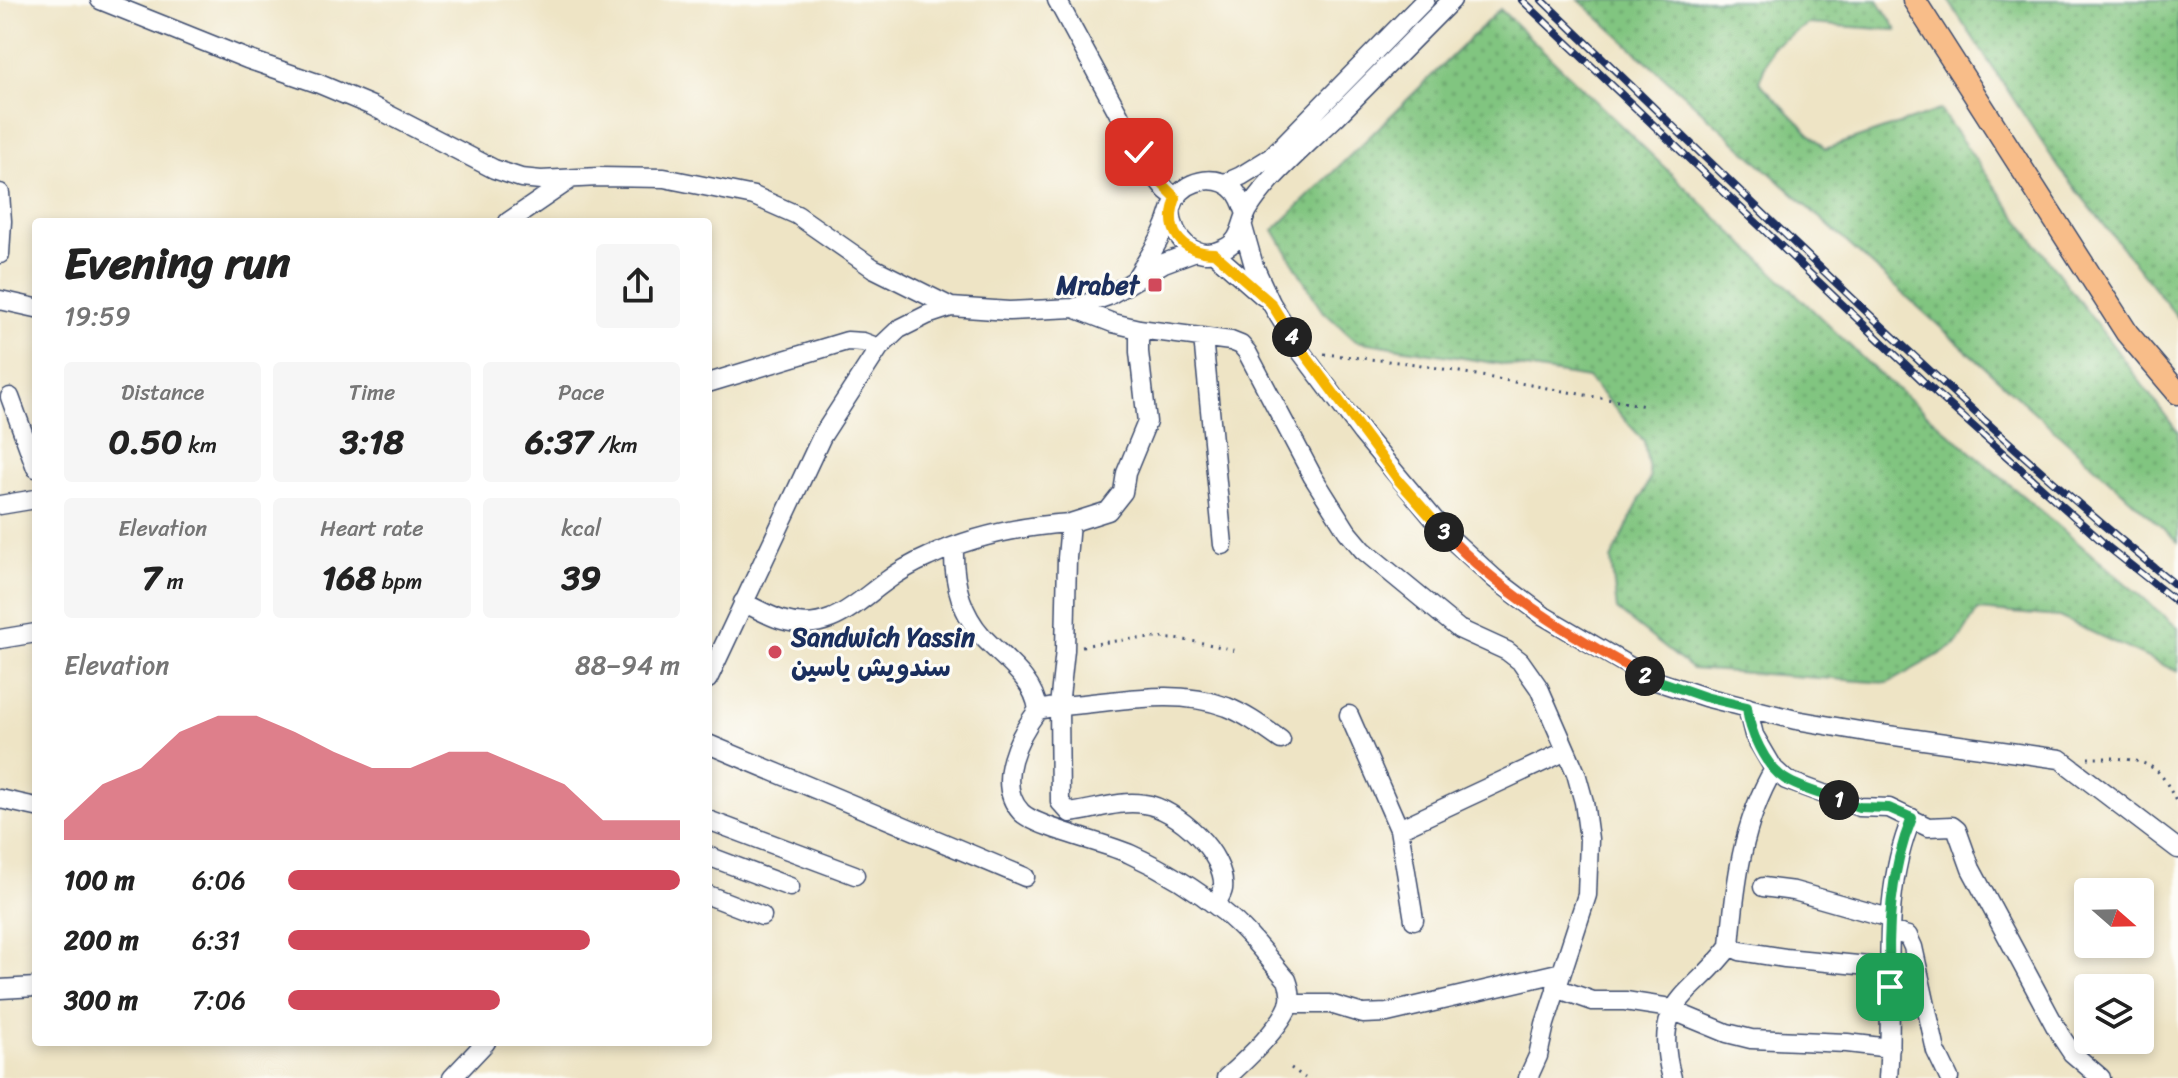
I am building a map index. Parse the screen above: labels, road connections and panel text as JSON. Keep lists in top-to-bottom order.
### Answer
{
  "places": {
    "transit": ["Mrabet"],
    "other": ["Sandwich Yassin سندويش ياسين"]
  },
  "north": "right",
  "page": {
    "heading": ["Evening run", "19:59"],
    "pins": [
      "4",
      "3",
      "2",
      "1"
    ],
    "stats": [
      ["Distance", "0.50 km"],
      ["Time", "3:18"],
      ["Pace", "6:37 /km"],
      ["Elevation", "7 m"],
      ["Heart rate", "168 bpm"],
      ["kcal", "39"]
    ],
    "chart": ["Elevation", "88–94 m"],
    "list": [
      {
        "name": "100 m",
        "note": "6:06"
      },
      {
        "name": "200 m",
        "note": "6:31"
      },
      {
        "name": "300 m",
        "note": "7:06"
      }
    ]
  }
}
